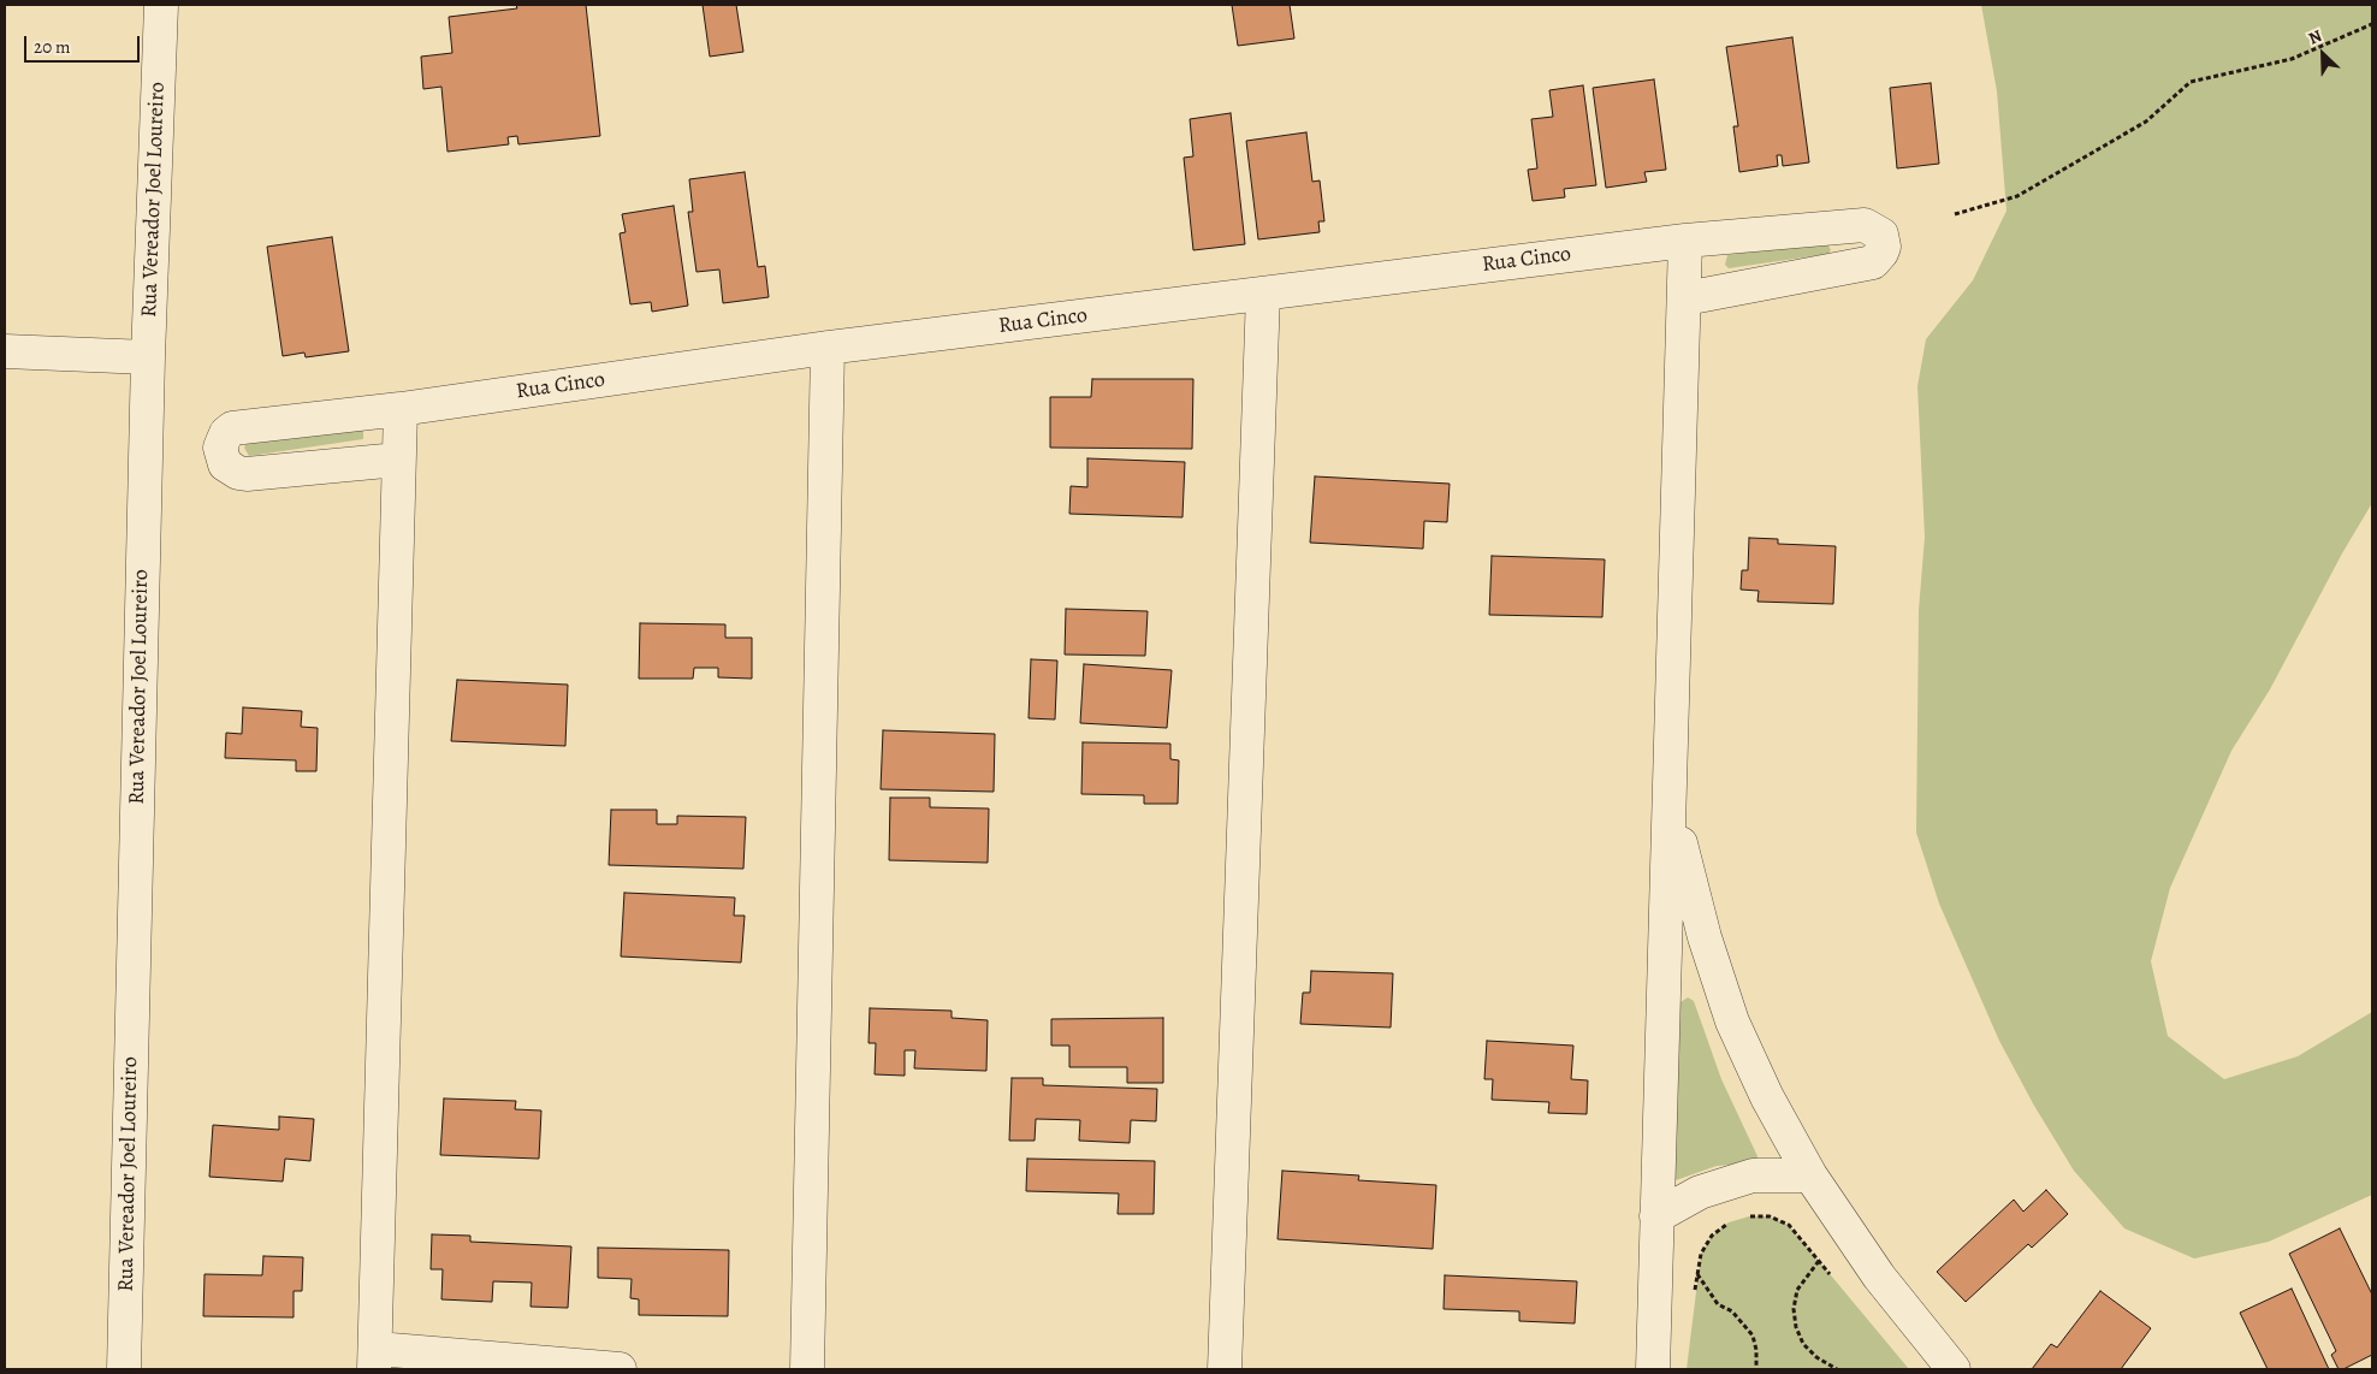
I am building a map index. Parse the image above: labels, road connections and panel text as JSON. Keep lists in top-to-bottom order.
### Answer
{
  "streets": {
    "street": ["Rua Vereador Joel Loureiro", "Rua Cinco"]
  },
  "scale_bar": "20 m",
  "north": "top left"
}
